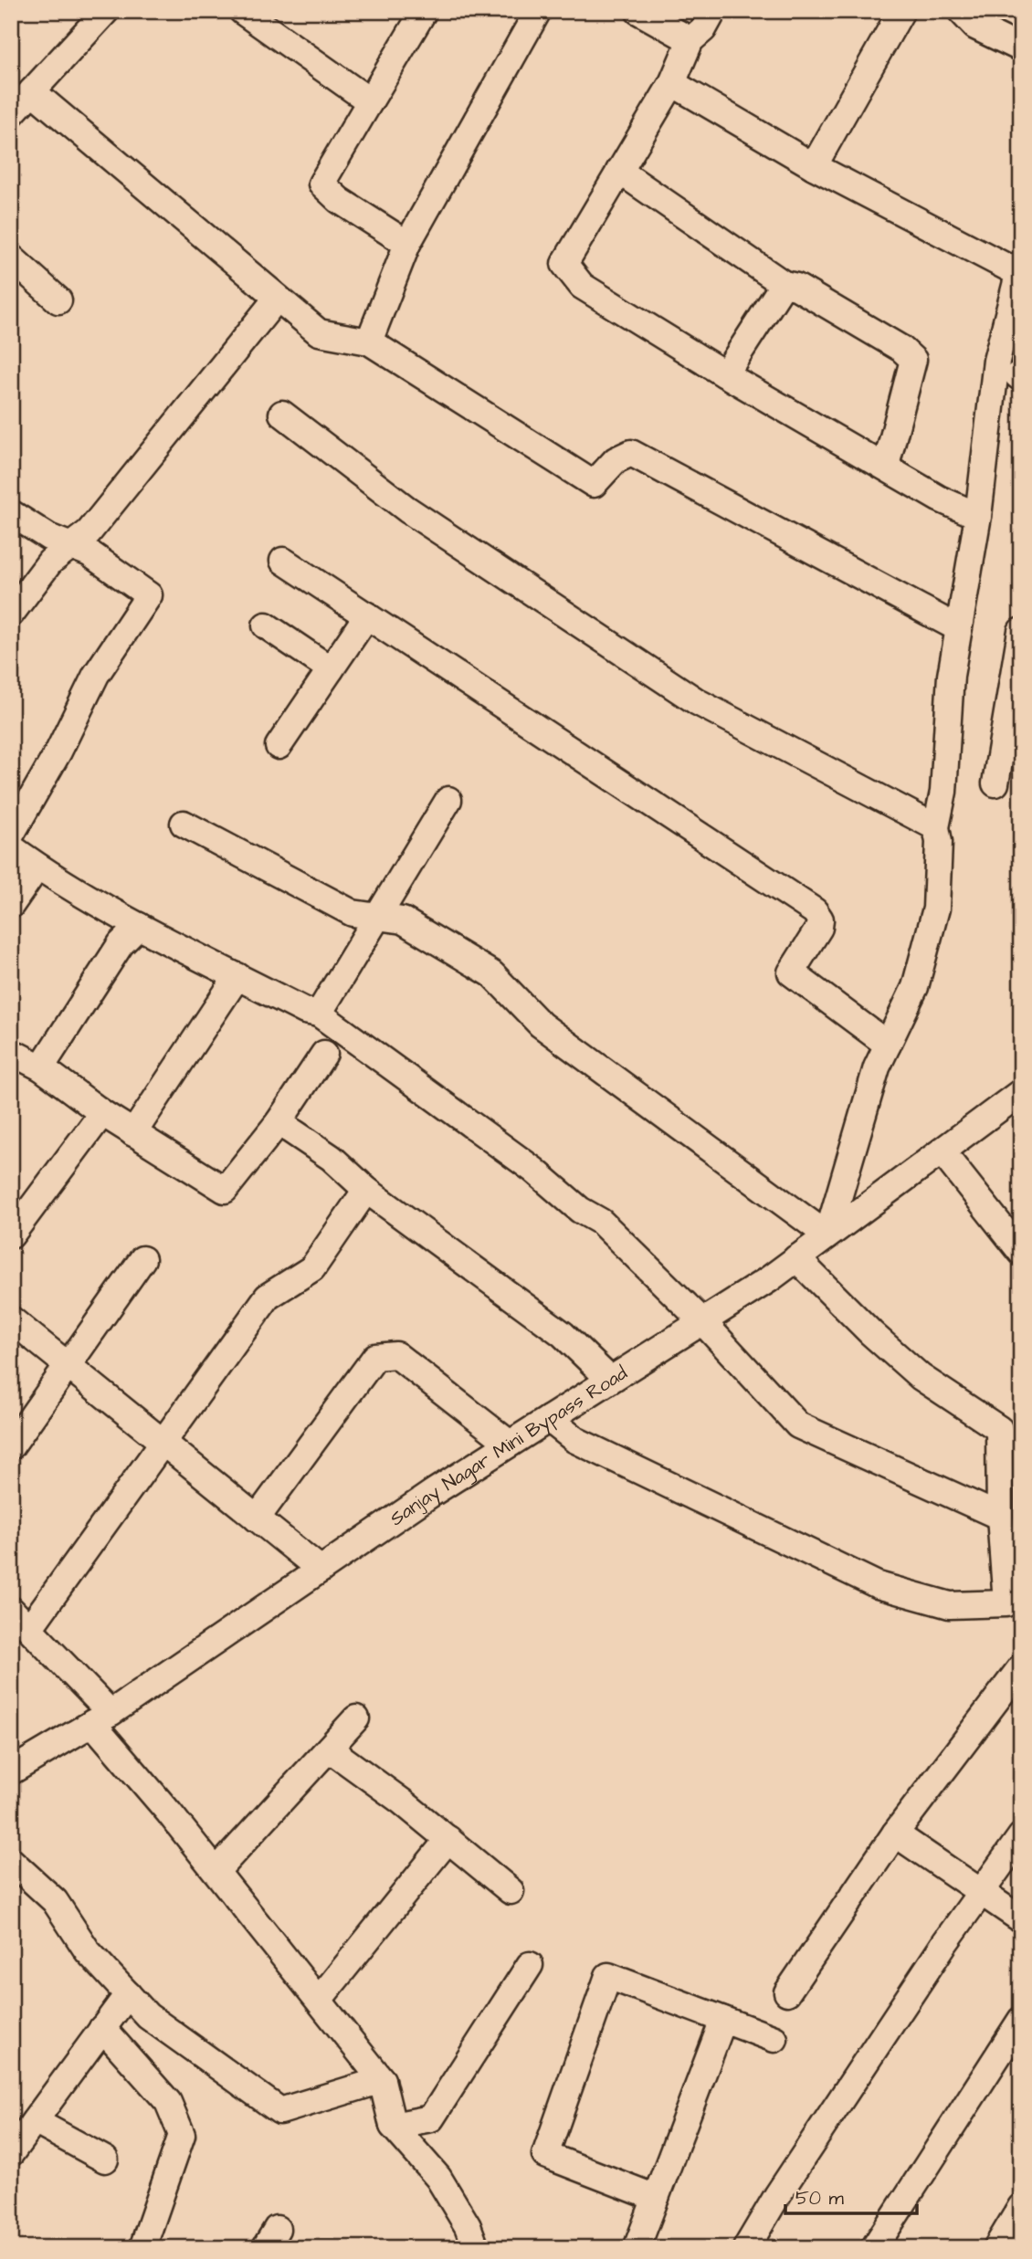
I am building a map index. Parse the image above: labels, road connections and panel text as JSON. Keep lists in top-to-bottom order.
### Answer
{
  "streets": {
    "street": ["Sanjay Nagar Mini Bypass Road"]
  },
  "scale_bar": "50 m"
}
